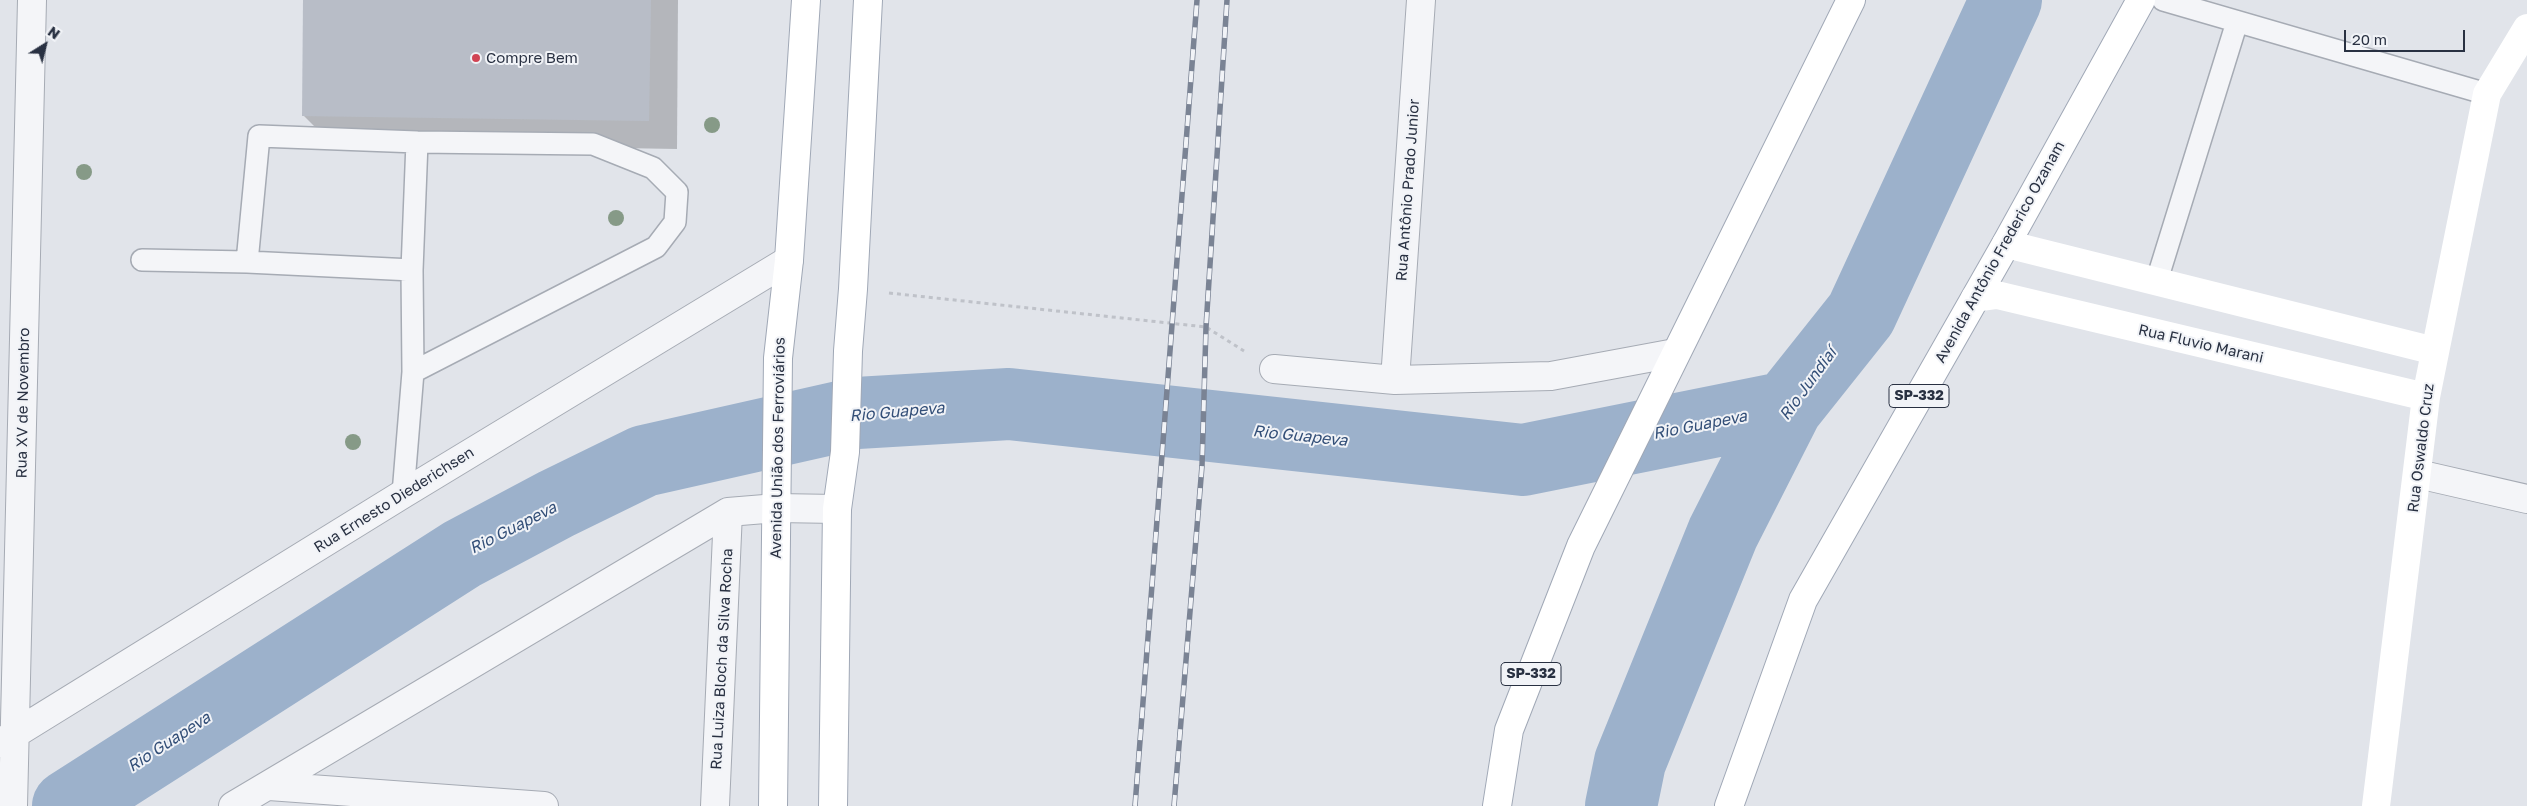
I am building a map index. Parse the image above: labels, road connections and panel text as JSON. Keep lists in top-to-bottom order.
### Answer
{
  "streets": {
    "main road": [
      "Avenida Antônio Frederico Ozanam",
      "Rua Fluvio Marani",
      "SP-332",
      "Avenida União dos Ferroviários",
      "Rua Oswaldo Cruz"
    ],
    "street": [
      "Rua Antônio Prado Junior",
      "Rua XV de Novembro",
      "Rua Ernesto Diederichsen",
      "Rua Luiza Bloch da Silva Rocha"
    ]
  },
  "crossings": [
    ["Avenida Antônio Frederico Ozanam", "Rua Fluvio Marani"],
    ["Rua Fluvio Marani", "Rua Oswaldo Cruz"],
    ["Rua XV de Novembro", "Rua Ernesto Diederichsen"],
    ["Avenida União dos Ferroviários", "Rua Ernesto Diederichsen"]
  ],
  "water": ["Rio Jundiaí", "Rio Guapeva"],
  "places": ["Compre Bem"],
  "scale_bar": "20 m",
  "north": "top right"
}
